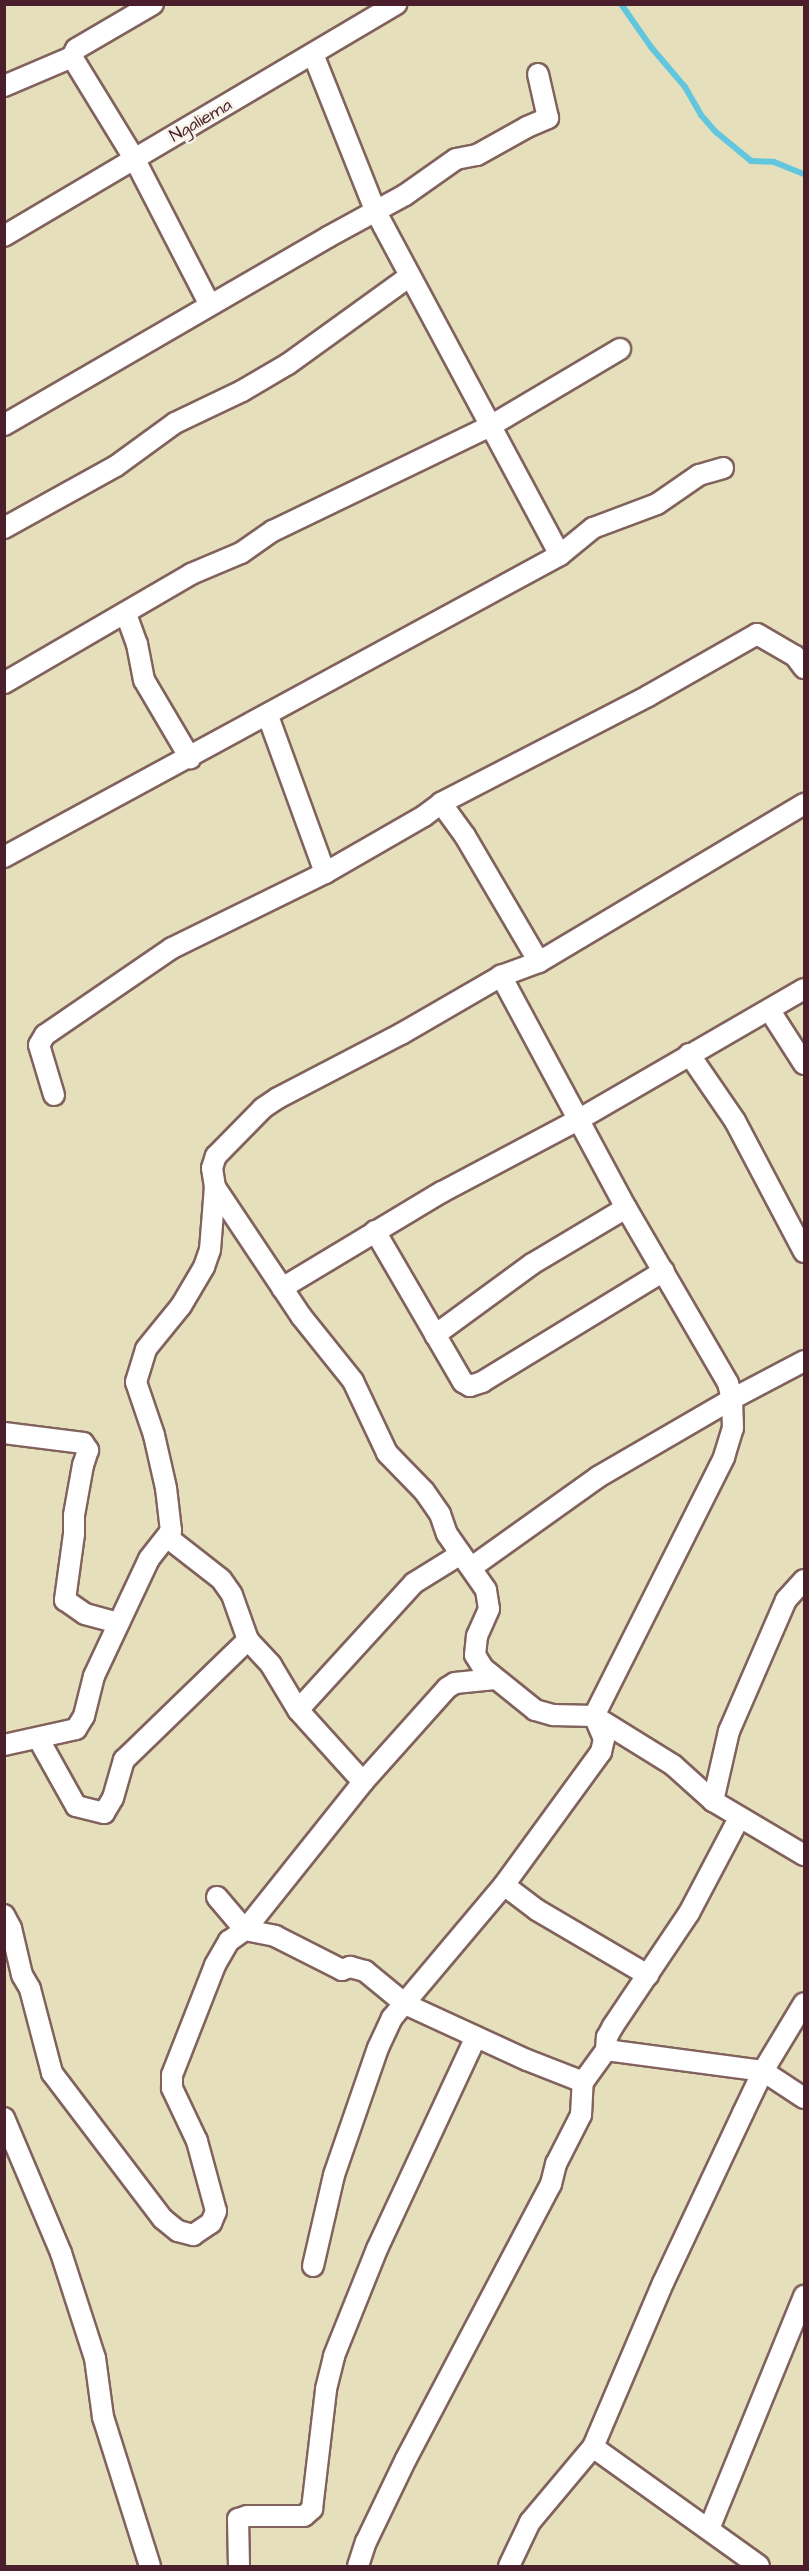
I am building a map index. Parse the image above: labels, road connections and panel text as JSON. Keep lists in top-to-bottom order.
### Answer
{
  "streets": {
    "street": ["Ngaliema"]
  }
}
